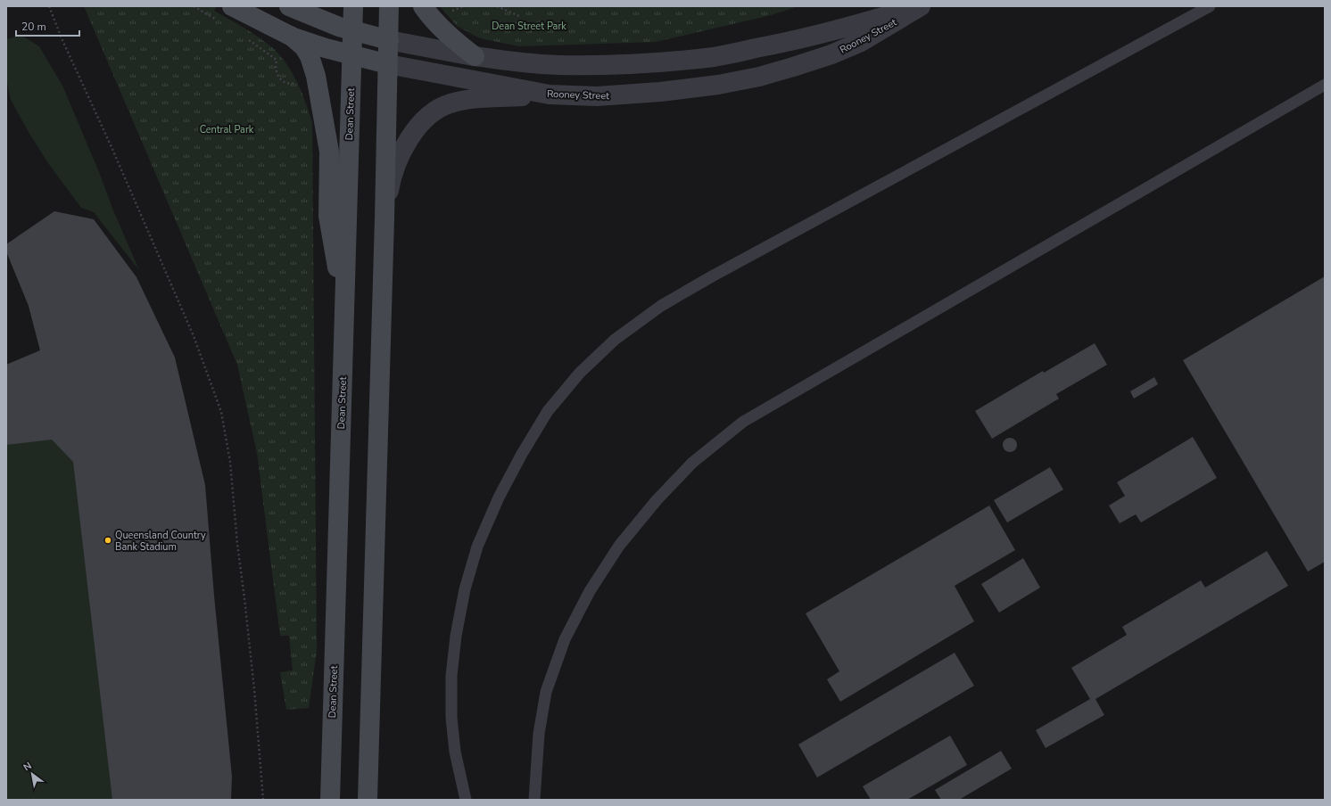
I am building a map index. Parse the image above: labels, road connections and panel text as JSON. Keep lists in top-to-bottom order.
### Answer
{
  "streets": {
    "main road": ["Rooney Street", "Dean Street"]
  },
  "crossings": [
    ["Rooney Street", "Dean Street"]
  ],
  "parks": ["Dean Street Park", "Central Park"],
  "places": ["Queensland Country Bank Stadium"],
  "scale_bar": "20 m",
  "north": "top left"
}
